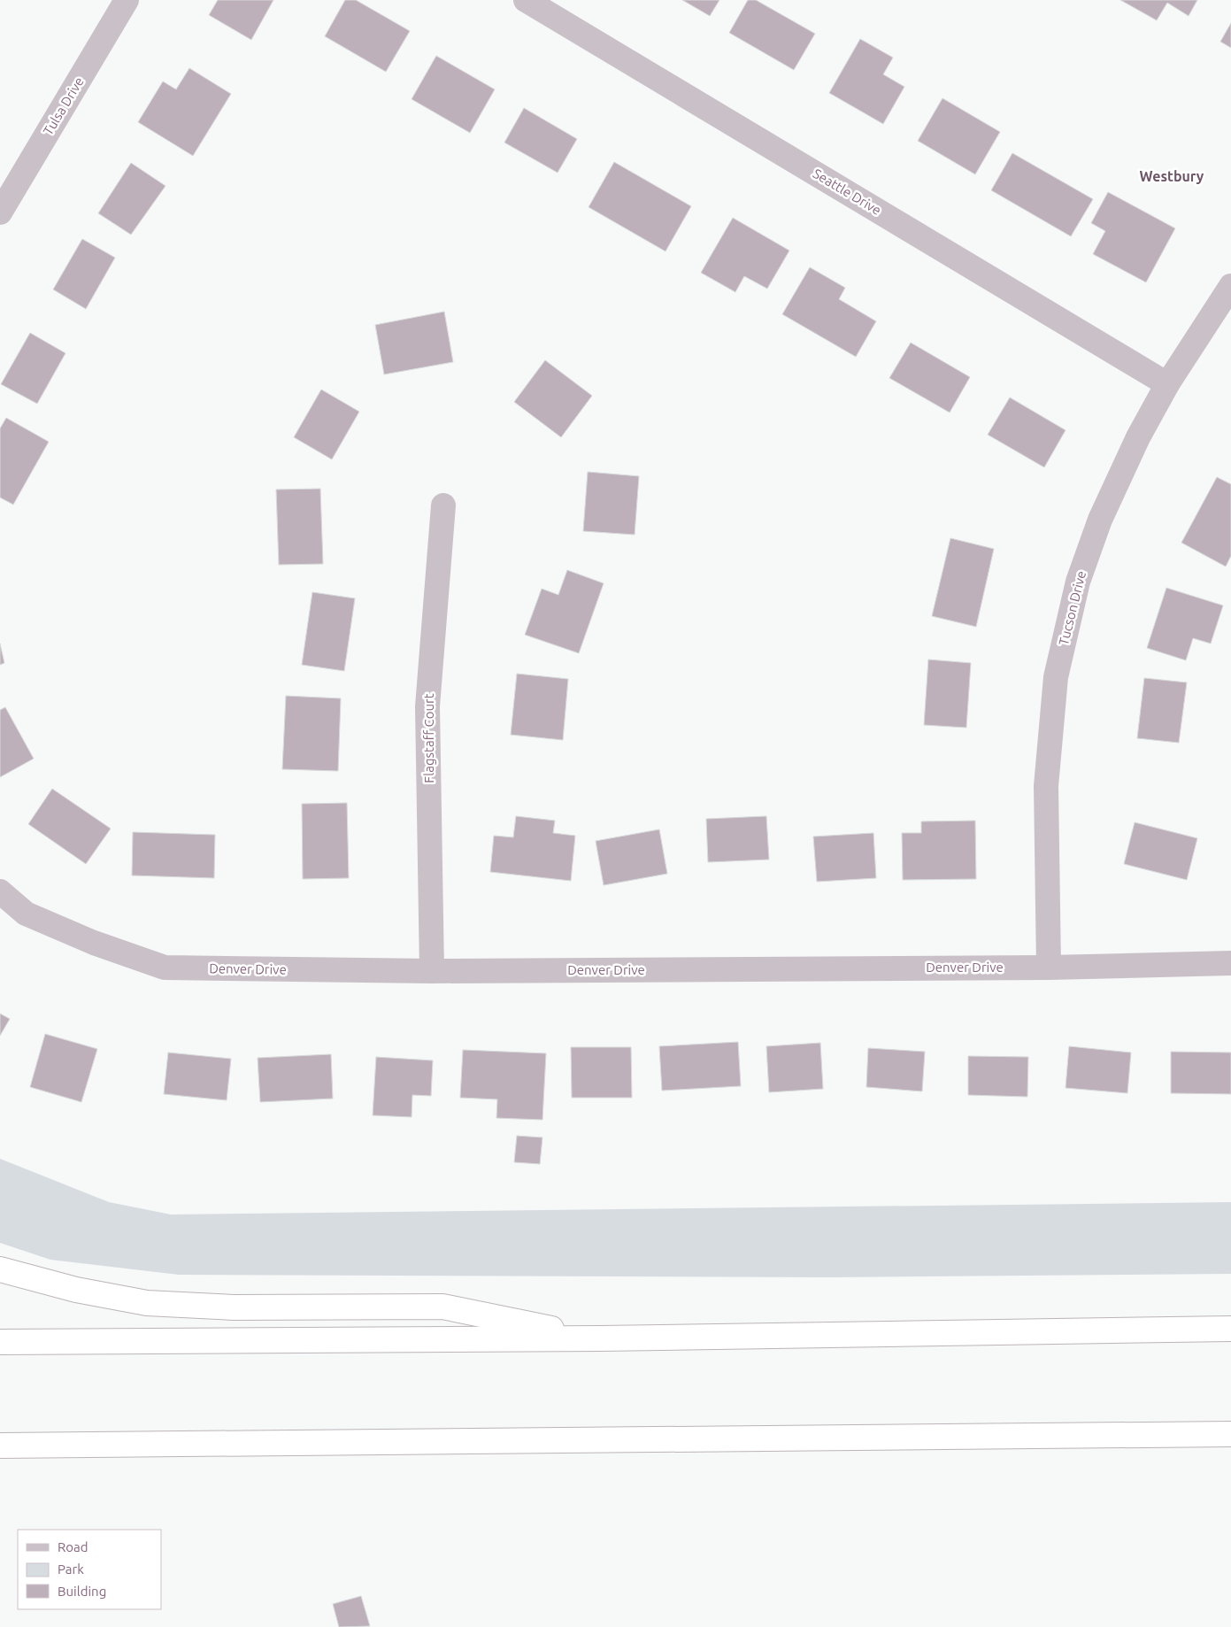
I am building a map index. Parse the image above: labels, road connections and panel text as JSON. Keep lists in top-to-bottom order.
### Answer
{
  "streets": {
    "street": [
      "Tulsa Drive",
      "Seattle Drive",
      "Tucson Drive",
      "Flagstaff Court",
      "Denver Drive"
    ]
  },
  "crossings": [
    ["Seattle Drive", "Tucson Drive"],
    ["Tucson Drive", "Denver Drive"],
    ["Flagstaff Court", "Denver Drive"]
  ],
  "districts": ["Westbury"],
  "legend": ["Road", "Park", "Building"]
}
